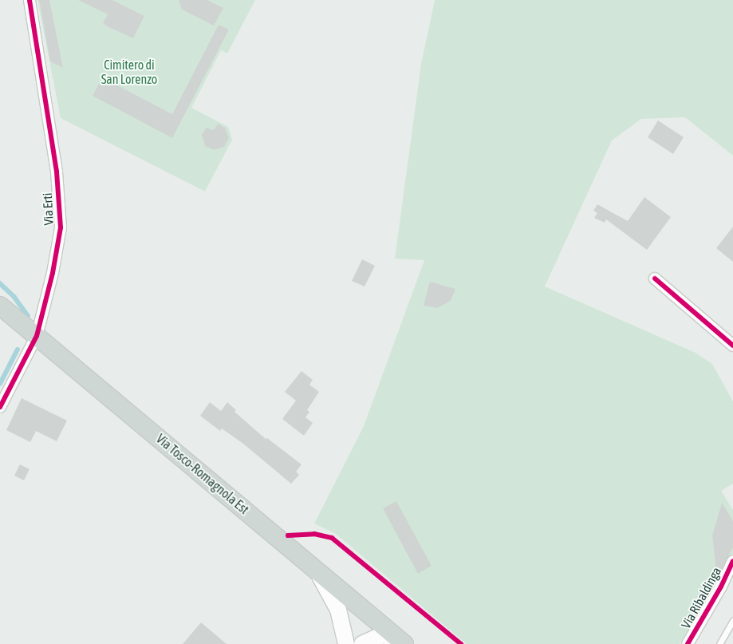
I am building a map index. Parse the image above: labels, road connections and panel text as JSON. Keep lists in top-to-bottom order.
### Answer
{
  "streets": {
    "main road": ["Via Tosco-Romagnola Est"],
    "street": ["Via Erti", "Via Ribaldinga"]
  },
  "crossings": [
    ["Via Erti", "Via Tosco-Romagnola Est"]
  ],
  "parks": ["Cimitero di San Lorenzo"]
}
